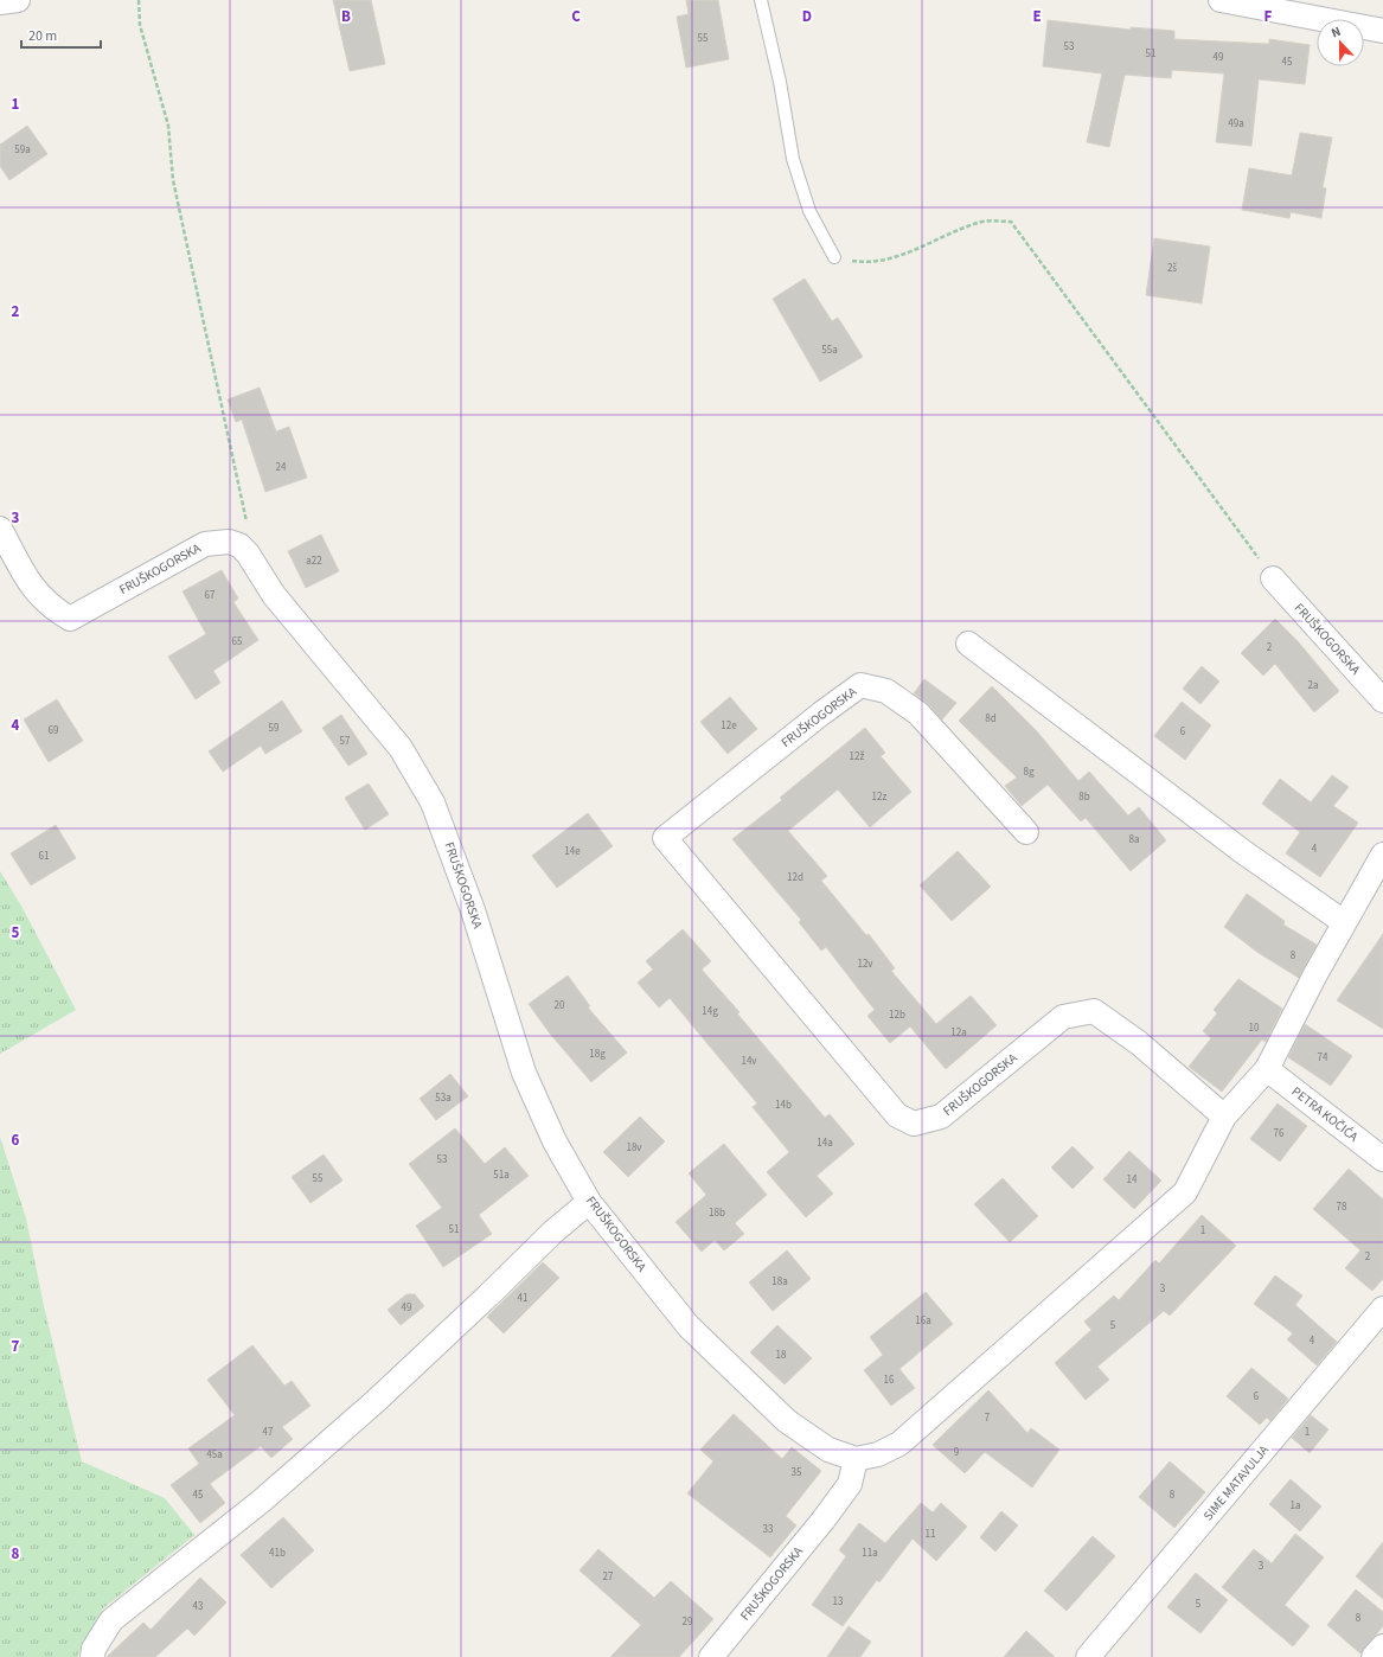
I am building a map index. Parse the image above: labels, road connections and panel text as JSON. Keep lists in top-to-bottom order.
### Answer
{
  "streets": {
    "street": ["FRUŠKOGORSKA", "PETRA KOČIĆA", "SIME MATAVULJA"]
  },
  "house_numbers": [
    "55",
    "53",
    "51",
    "49",
    "45",
    "49a",
    "59a",
    "2š",
    "55a",
    "24",
    "a22",
    "67",
    "65",
    "2",
    "2a",
    "8d",
    "12e",
    "59",
    "69",
    "6",
    "57",
    "12ž",
    "8g",
    "12z",
    "8b",
    "8a",
    "4",
    "14e",
    "61",
    "12d",
    "8",
    "12v",
    "20",
    "14g",
    "12b",
    "10",
    "12a",
    "18g",
    "74",
    "14v",
    "53a",
    "14b",
    "76",
    "14a",
    "18v",
    "53",
    "51a",
    "55",
    "14",
    "78",
    "18b",
    "51",
    "1",
    "2",
    "18a",
    "3",
    "41",
    "49",
    "16a",
    "5",
    "4",
    "18",
    "16",
    "6",
    "7",
    "47",
    "1",
    "9",
    "45a",
    "35",
    "45",
    "8",
    "1a",
    "33",
    "11",
    "41b",
    "11a",
    "3",
    "27",
    "13",
    "5",
    "43",
    "8",
    "29"
  ],
  "scale_bar": "20 m",
  "north": "top",
  "grid": {
    "columns": [
      "B",
      "C",
      "D",
      "E",
      "F"
    ],
    "rows": [
      "1",
      "2",
      "3",
      "4",
      "5",
      "6",
      "7",
      "8"
    ]
  }
}
